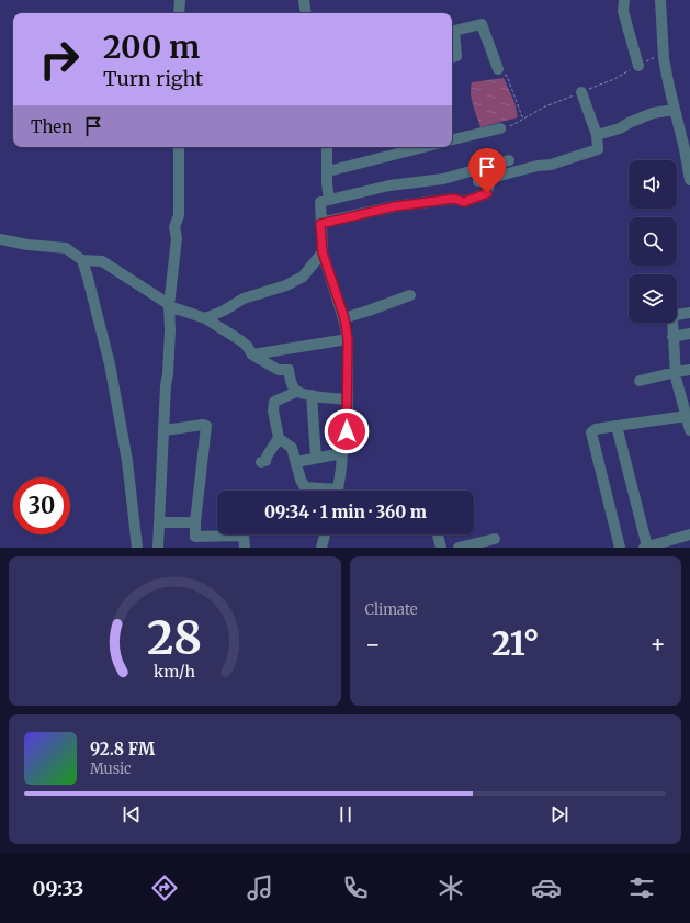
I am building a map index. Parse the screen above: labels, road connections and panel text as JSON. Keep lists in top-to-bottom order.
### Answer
{
  "page": {
    "turn": ["200 m", "Turn right"],
    "then": "Then",
    "limit": "30",
    "trip": "09:34 · 1 min · 360 m",
    "tile": "Climate",
    "heat": ["−", "21°", "+"],
    "song": ["92.8 FM", "Music"],
    "tabs": "09:33",
    "gauge": ["28", "km/h"]
  }
}
